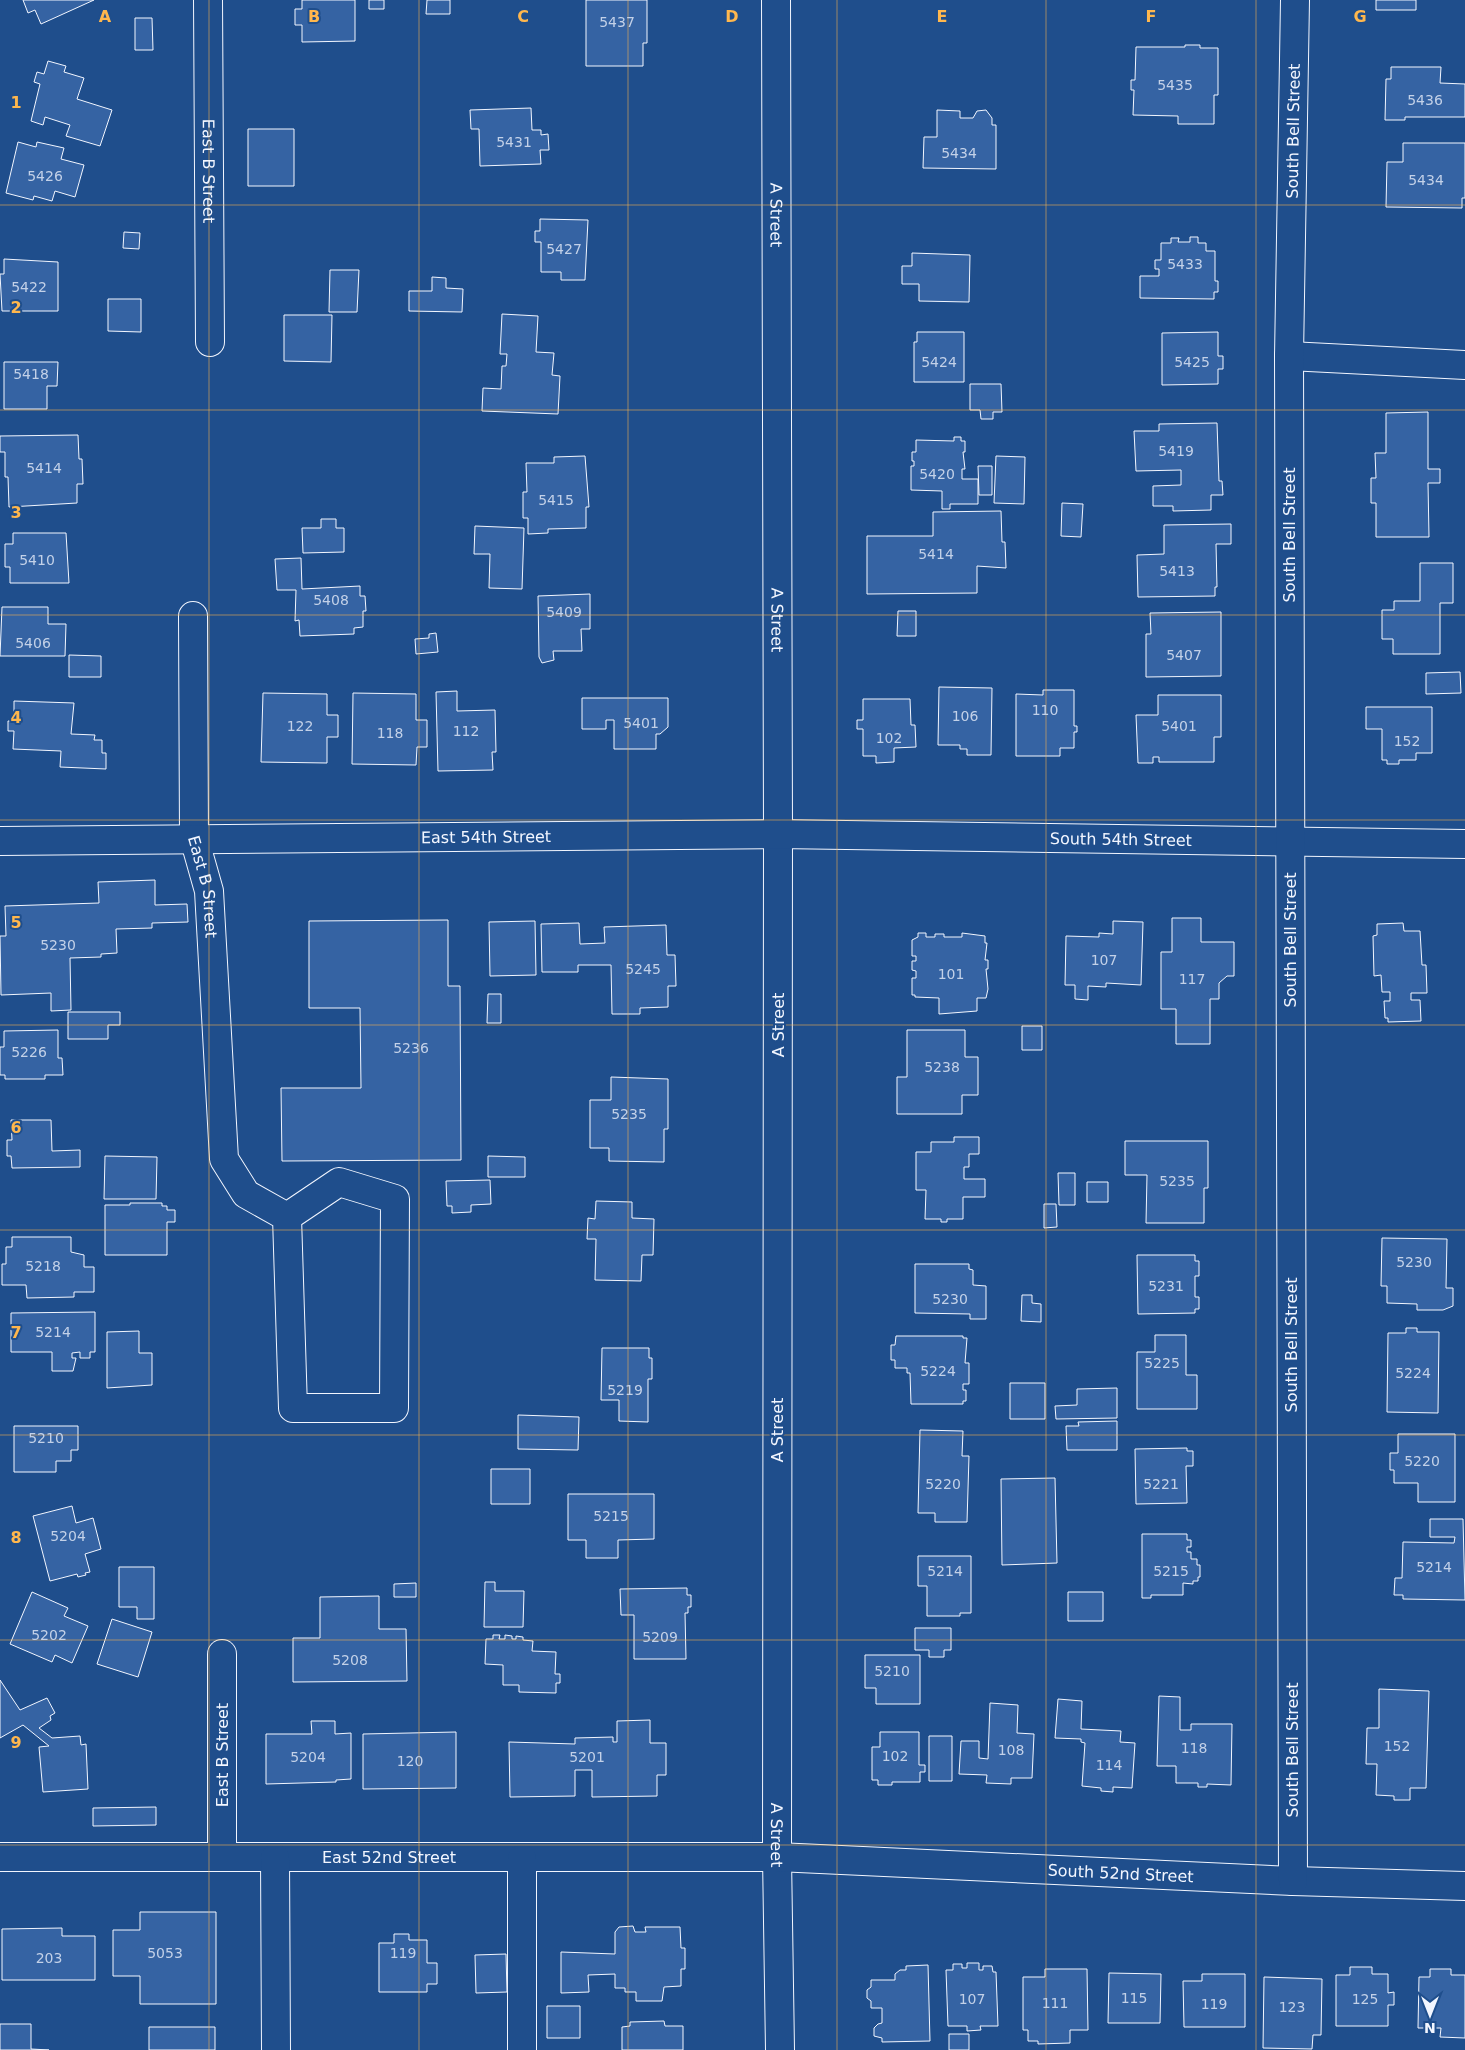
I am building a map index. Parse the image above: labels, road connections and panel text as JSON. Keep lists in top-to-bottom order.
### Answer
{
  "streets": {
    "street": [
      "South Bell Street",
      "East B Street",
      "A Street",
      "East 54th Street",
      "South 54th Street",
      "East 52nd Street",
      "South 52nd Street"
    ]
  },
  "crossings": [
    ["South Bell Street", "South 54th Street"],
    ["South Bell Street", "South 52nd Street"],
    ["East B Street", "East 54th Street"],
    ["East B Street", "East 52nd Street"],
    ["A Street", "East 54th Street"],
    ["A Street", "South 54th Street"],
    ["A Street", "East 52nd Street"],
    ["A Street", "South 52nd Street"],
    ["East 54th Street", "South 54th Street"],
    ["East 52nd Street", "South 52nd Street"]
  ],
  "house_numbers": [
    "5437",
    "5435",
    "5436",
    "5431",
    "5434",
    "5426",
    "5434",
    "5427",
    "5433",
    "5422",
    "5424",
    "5425",
    "5418",
    "5419",
    "5414",
    "5420",
    "5415",
    "5414",
    "5410",
    "5413",
    "5408",
    "5409",
    "5406",
    "5407",
    "110",
    "106",
    "5401",
    "122",
    "5401",
    "112",
    "118",
    "102",
    "152",
    "5230",
    "107",
    "5245",
    "101",
    "117",
    "5236",
    "5226",
    "5238",
    "5235",
    "5235",
    "5230",
    "5218",
    "5231",
    "5230",
    "5214",
    "5225",
    "5224",
    "5224",
    "5219",
    "5210",
    "5220",
    "5220",
    "5221",
    "5215",
    "5204",
    "5214",
    "5214",
    "5215",
    "5202",
    "5209",
    "5208",
    "5210",
    "152",
    "118",
    "108",
    "102",
    "5204",
    "5201",
    "120",
    "114",
    "5053",
    "119",
    "203",
    "115",
    "107",
    "125",
    "111",
    "119",
    "123"
  ],
  "north": "bottom",
  "grid": {
    "columns": [
      "A",
      "B",
      "C",
      "D",
      "E",
      "F",
      "G"
    ],
    "rows": [
      "1",
      "2",
      "3",
      "4",
      "5",
      "6",
      "7",
      "8",
      "9"
    ]
  }
}
